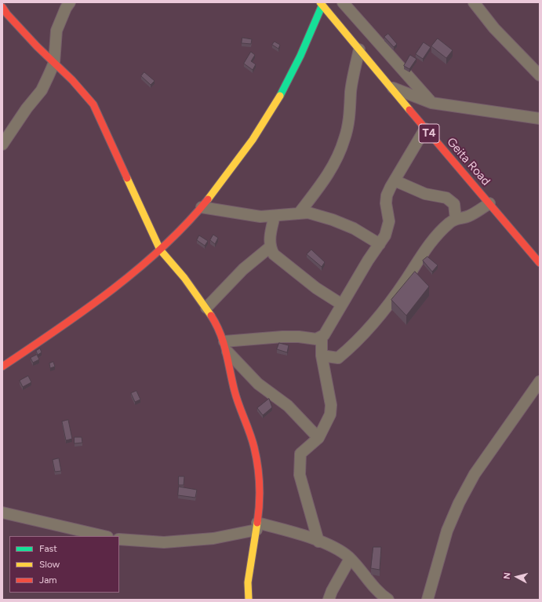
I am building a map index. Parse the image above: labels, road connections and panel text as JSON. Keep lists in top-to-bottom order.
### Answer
{
  "streets": {
    "main road": ["T4", "Geita Road"]
  },
  "legend": ["Fast", "Slow", "Jam"],
  "north": "left"
}
